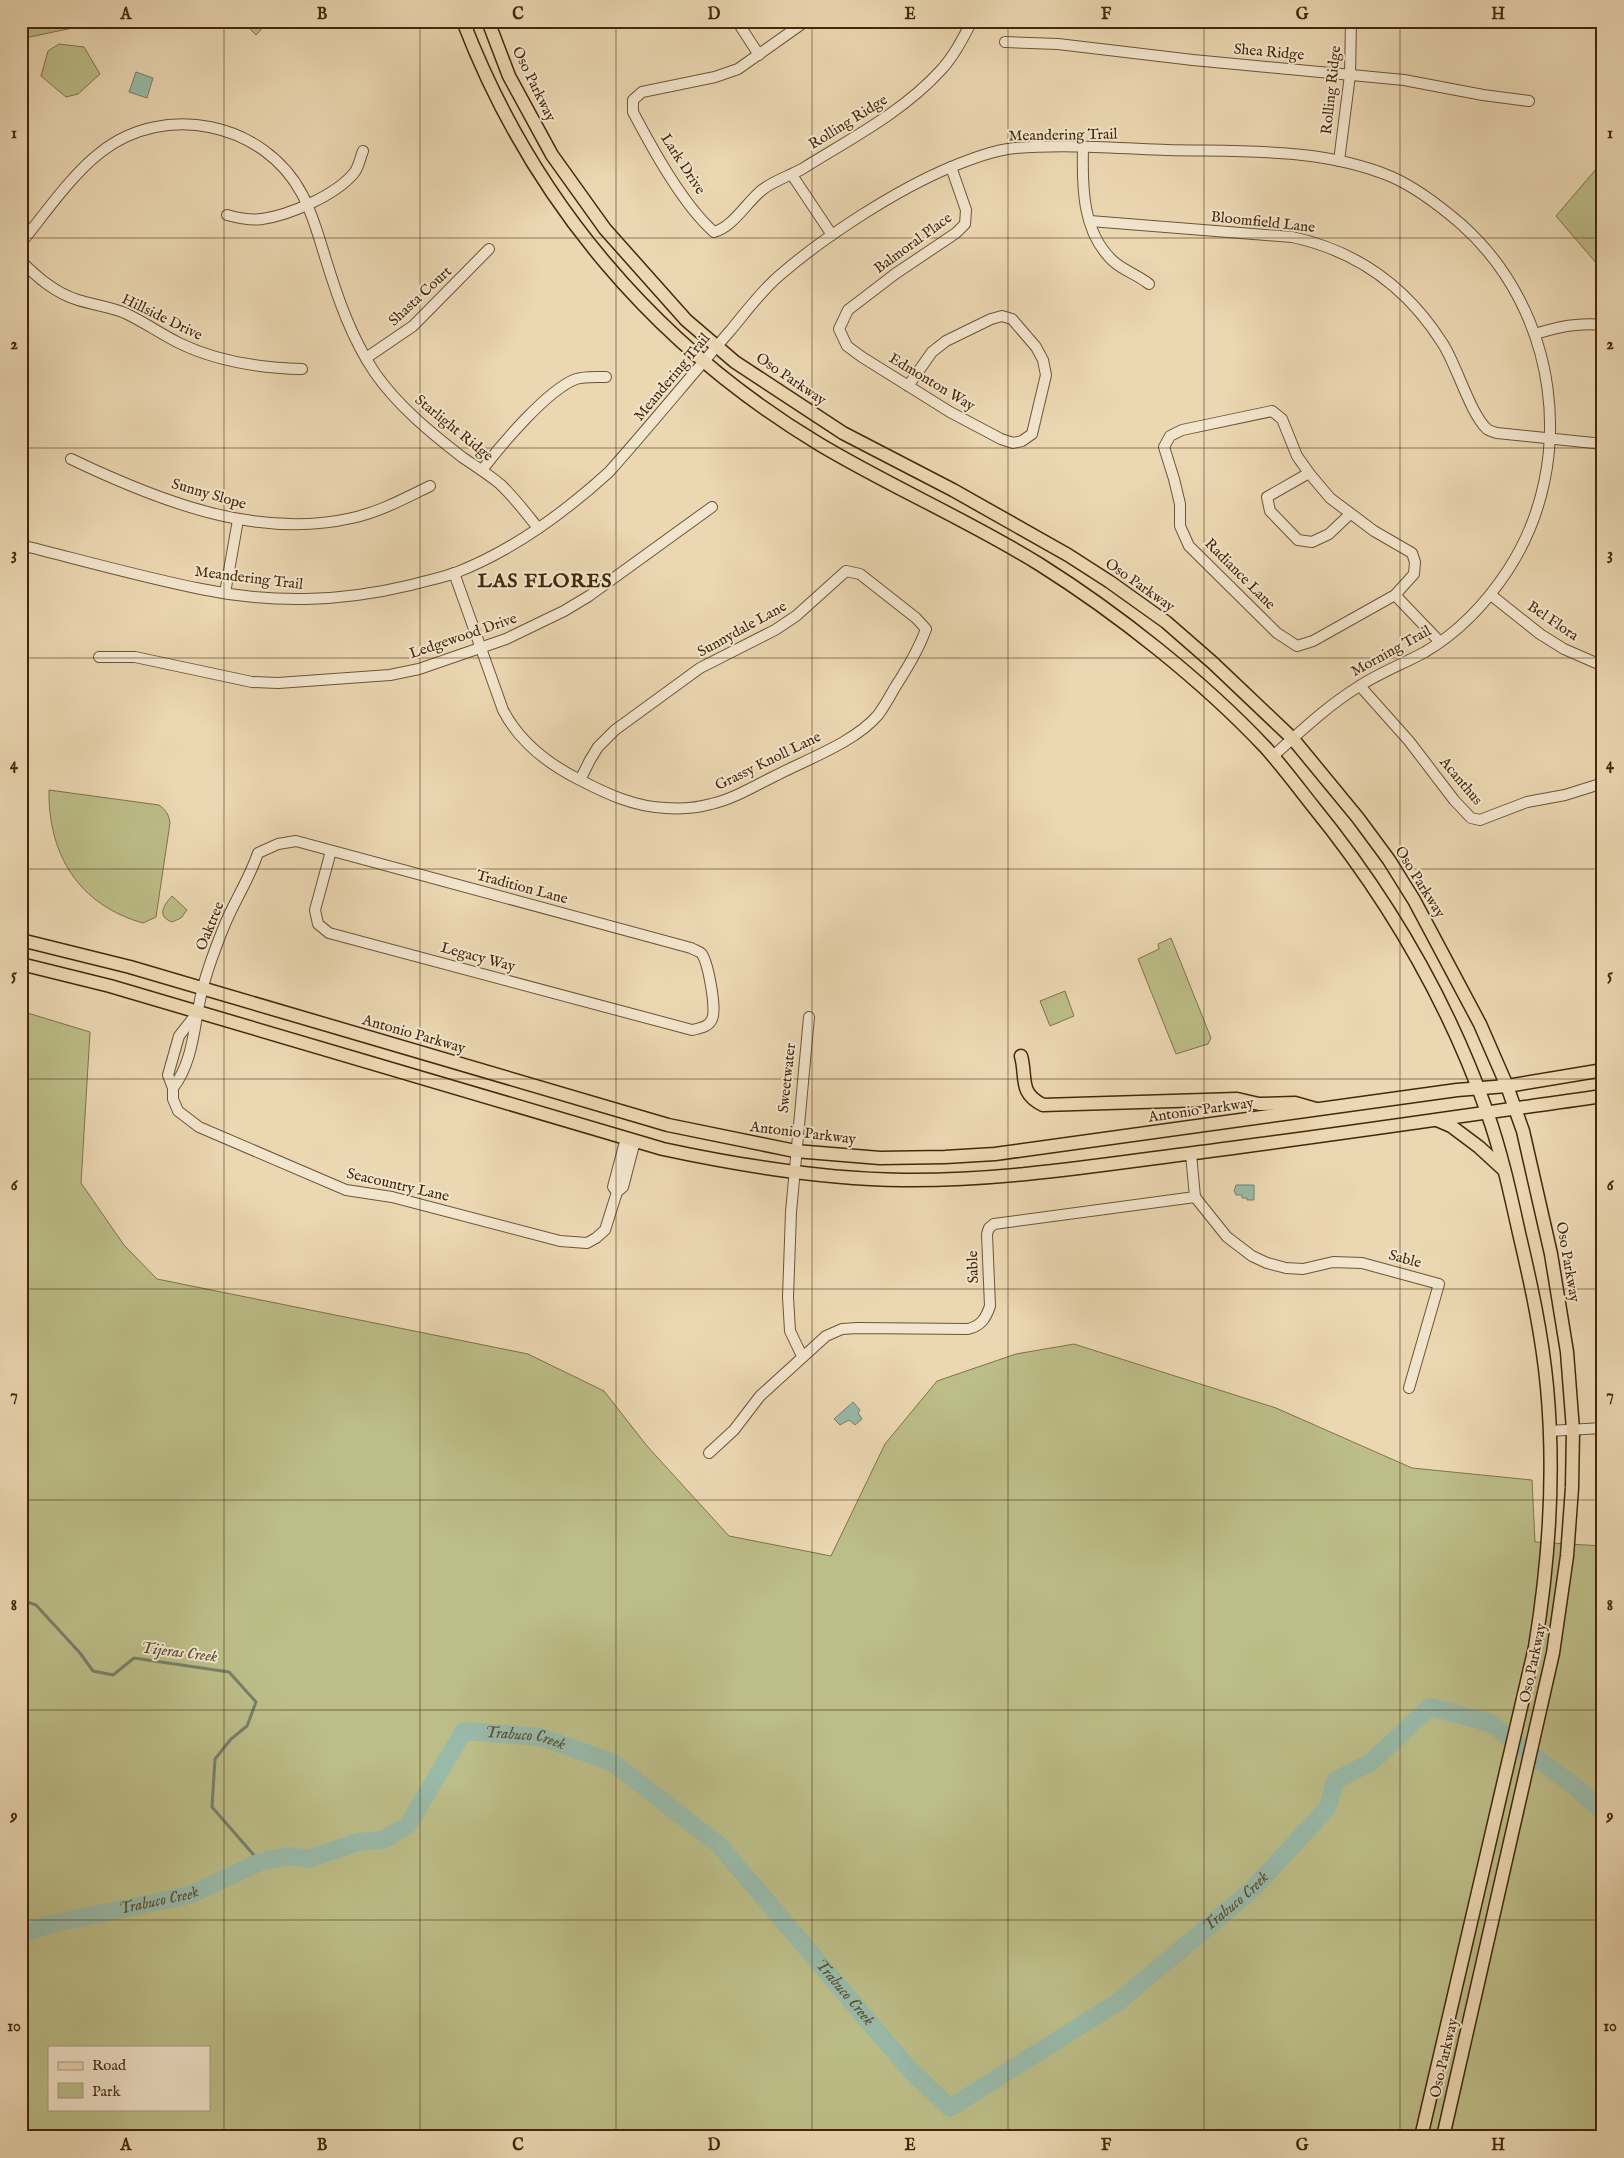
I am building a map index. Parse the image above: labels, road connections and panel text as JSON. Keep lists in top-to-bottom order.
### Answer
{
  "streets": {
    "main road": ["Oso Parkway", "Antonio Parkway"],
    "street": [
      "Shea Ridge",
      "Rolling Ridge",
      "Meandering Trail",
      "Lark Drive",
      "Bloomfield Lane",
      "Balmoral Place",
      "Shasta Court",
      "Hillside Drive",
      "Edmonton Way",
      "Starlight Ridge",
      "Sunny Slope",
      "Radiance Lane",
      "Bel Flora",
      "Sunnydale Lane",
      "Ledgewood Drive",
      "Morning Trail",
      "Grassy Knoll Lane",
      "Acanthus",
      "Tradition Lane",
      "Oaktree",
      "Legacy Way",
      "Sweetwater",
      "Seacountry Lane",
      "Sable"
    ]
  },
  "crossings": [
    ["Shea Ridge", "Rolling Ridge"],
    ["Oso Parkway", "Meandering Trail"],
    ["Oso Parkway", "Morning Trail"],
    ["Oso Parkway", "Antonio Parkway"],
    ["Rolling Ridge", "Meandering Trail"],
    ["Rolling Ridge", "Lark Drive"],
    ["Rolling Ridge", "Morning Trail"],
    ["Meandering Trail", "Balmoral Place"],
    ["Meandering Trail", "Starlight Ridge"],
    ["Meandering Trail", "Morning Trail"],
    ["Meandering Trail", "Grassy Knoll Lane"],
    ["Bloomfield Lane", "Morning Trail"],
    ["Balmoral Place", "Edmonton Way"],
    ["Shasta Court", "Starlight Ridge"],
    ["Bel Flora", "Morning Trail"],
    ["Sunnydale Lane", "Grassy Knoll Lane"],
    ["Ledgewood Drive", "Grassy Knoll Lane"],
    ["Morning Trail", "Acanthus"],
    ["Tradition Lane", "Oaktree"],
    ["Tradition Lane", "Legacy Way"],
    ["Oaktree", "Antonio Parkway"],
    ["Oaktree", "Seacountry Lane"],
    ["Antonio Parkway", "Sweetwater"]
  ],
  "districts": ["LAS FLORES"],
  "water": ["Tijeras Creek", "Trabuco Creek"],
  "legend": ["Road", "Park"],
  "grid": {
    "columns": [
      "A",
      "B",
      "C",
      "D",
      "E",
      "F",
      "G",
      "H"
    ],
    "rows": [
      "1",
      "2",
      "3",
      "4",
      "5",
      "6",
      "7",
      "8",
      "9",
      "10"
    ]
  }
}
